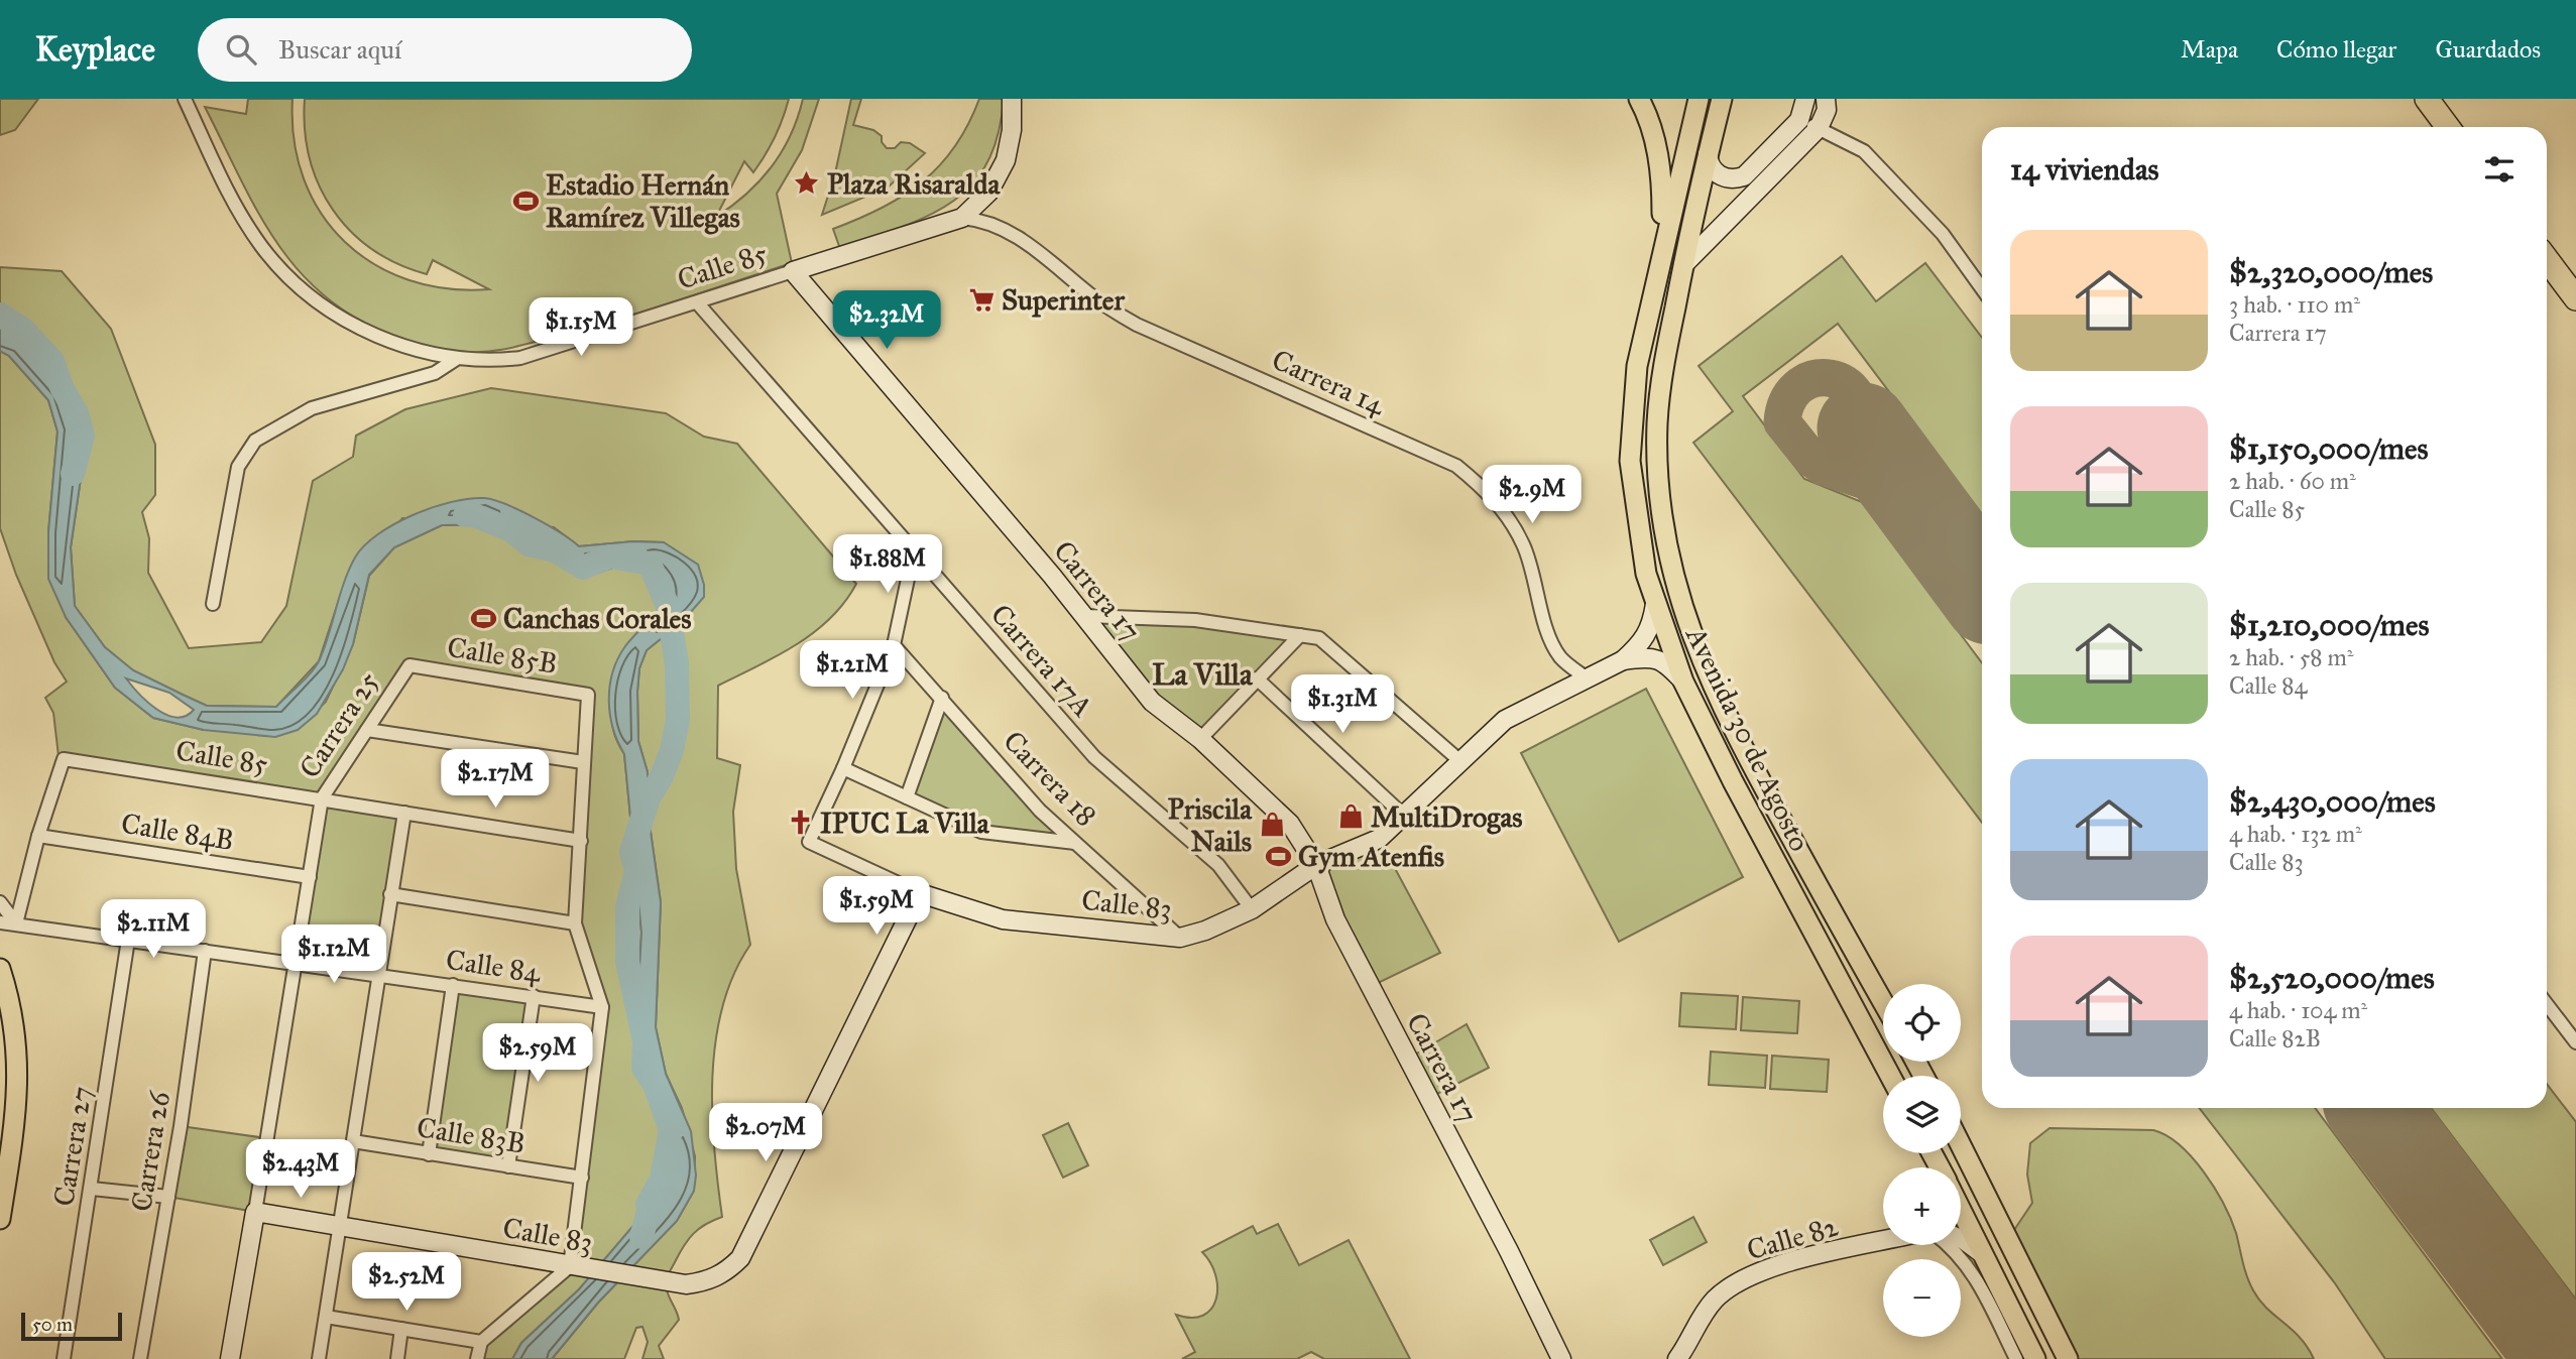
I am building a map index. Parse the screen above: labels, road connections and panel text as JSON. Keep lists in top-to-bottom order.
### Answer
{
  "streets": {
    "main road": ["Avenida 30 de Agosto"],
    "street": [
      "Calle 85",
      "Carrera 14",
      "Carrera 17",
      "Calle 85B",
      "Carrera 17A",
      "Carrera 25",
      "Carrera 18",
      "Calle 84B",
      "Calle 83",
      "Calle 84",
      "Calle 83B",
      "Carrera 27",
      "Carrera 26",
      "Calle 82"
    ]
  },
  "crossings": [
    ["Calle 85", "Carrera 14"],
    ["Calle 85", "Carrera 17"],
    ["Calle 85", "Carrera 17A"],
    ["Calle 85", "Carrera 25"],
    ["Calle 85", "Calle 84B"],
    ["Carrera 14", "Calle 83"],
    ["Carrera 17", "Calle 83"],
    ["Calle 85B", "Carrera 25"],
    ["Carrera 17A", "Calle 83"],
    ["Carrera 25", "Calle 84B"],
    ["Carrera 25", "Calle 83"],
    ["Carrera 25", "Calle 84"],
    ["Avenida 30 de Agosto", "Calle 83"],
    ["Carrera 18", "Calle 83"],
    ["Calle 84", "Carrera 27"],
    ["Calle 84", "Carrera 26"]
  ],
  "districts": ["La Villa"],
  "places": {
    "place": ["Plaza Risaralda"],
    "sports": ["Estadio Hernán Ramírez Villegas", "Canchas Corales", "Gym Atenfis"],
    "supermarket": ["Superinter"],
    "shop": ["MultiDrogas", "Priscila Nails"],
    "church": ["IPUC La Villa"]
  },
  "scale_bar": "50 m",
  "page": {
    "header": "Keyplace",
    "search": "Buscar aquí",
    "nav": ["Mapa", "Cómo llegar", "Guardados"],
    "heading": "14 viviendas",
    "list": [
      {
        "name": "$2,320,000/mes",
        "note": "3 hab. · 110 m² · Carrera 17"
      },
      {
        "name": "$1,150,000/mes",
        "note": "2 hab. · 60 m² · Calle 85"
      },
      {
        "name": "$1,210,000/mes",
        "note": "2 hab. · 58 m² · Calle 84"
      },
      {
        "name": "$2,430,000/mes",
        "note": "4 hab. · 132 m² · Calle 83"
      },
      {
        "name": "$2,520,000/mes",
        "note": "4 hab. · 104 m² · Calle 82B"
      }
    ],
    "price": [
      "$2.32M",
      "$1.15M",
      "$2.9M",
      "$1.88M",
      "$1.21M",
      "$1.31M",
      "$2.17M",
      "$1.59M",
      "$2.11M",
      "$1.12M",
      "$2.59M",
      "$2.07M",
      "$2.43M",
      "$2.52M"
    ],
    "map_buttons": ["+", "−"],
    "scale": "50 m"
  }
}
